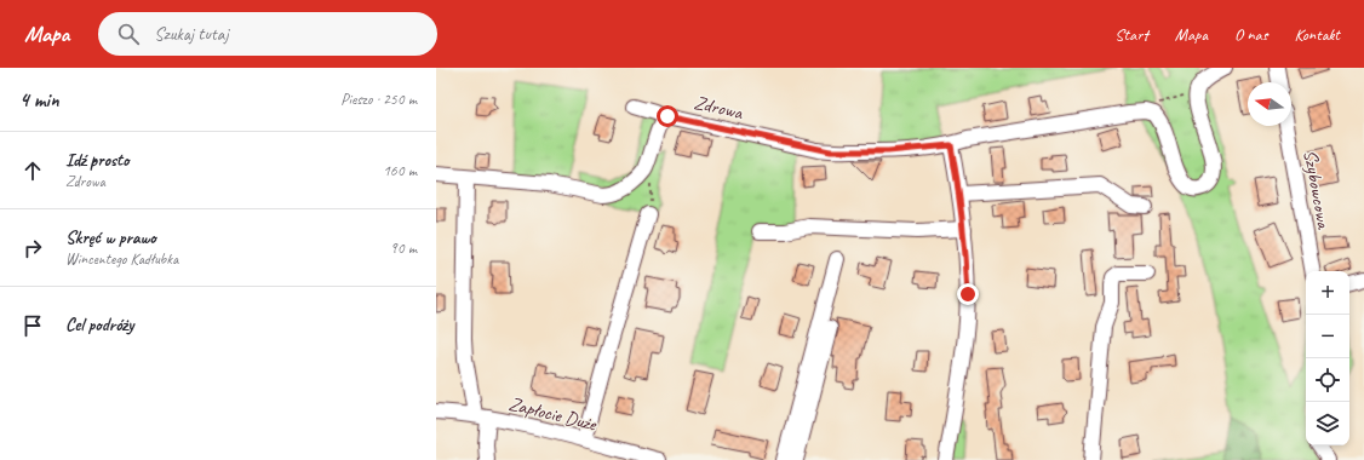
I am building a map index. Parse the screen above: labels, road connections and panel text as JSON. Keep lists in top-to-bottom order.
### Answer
{
  "streets": {
    "street": ["Zdrowa", "Szybowcowa", "Zapłocie Duże"]
  },
  "north": "left",
  "page": {
    "header": "Mapa",
    "search": "Szukaj tutaj",
    "nav": [
      "Start",
      "Mapa",
      "O nas",
      "Kontakt"
    ],
    "heading": ["4 min", "Pieszo · 250 m"],
    "list": [
      ["Idź prosto", "Zdrowa", "160 m"],
      ["Skręć w prawo", "Wincentego Kadłubka", "90 m"],
      "Cel podróży"
    ],
    "map_buttons": ["+", "−"]
  }
}
